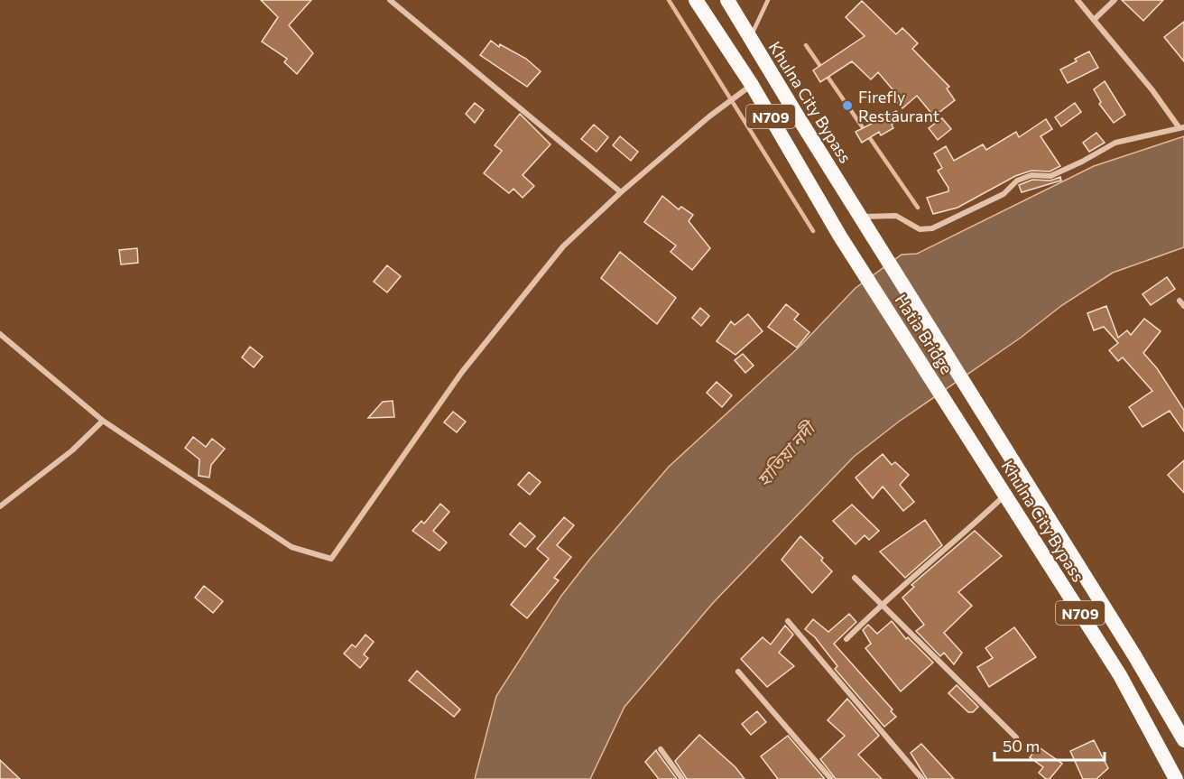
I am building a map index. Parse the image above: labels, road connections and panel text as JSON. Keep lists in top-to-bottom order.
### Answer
{
  "streets": {
    "highway": ["Khulna City Bypass", "N709", "Hatia Bridge"]
  },
  "crossings": [
    ["Khulna City Bypass", "Hatia Bridge"],
    ["N709", "Hatia Bridge"]
  ],
  "water": ["হাতিয়া নদী"],
  "places": ["Firefly Restaurant"],
  "scale_bar": "50 m"
}
